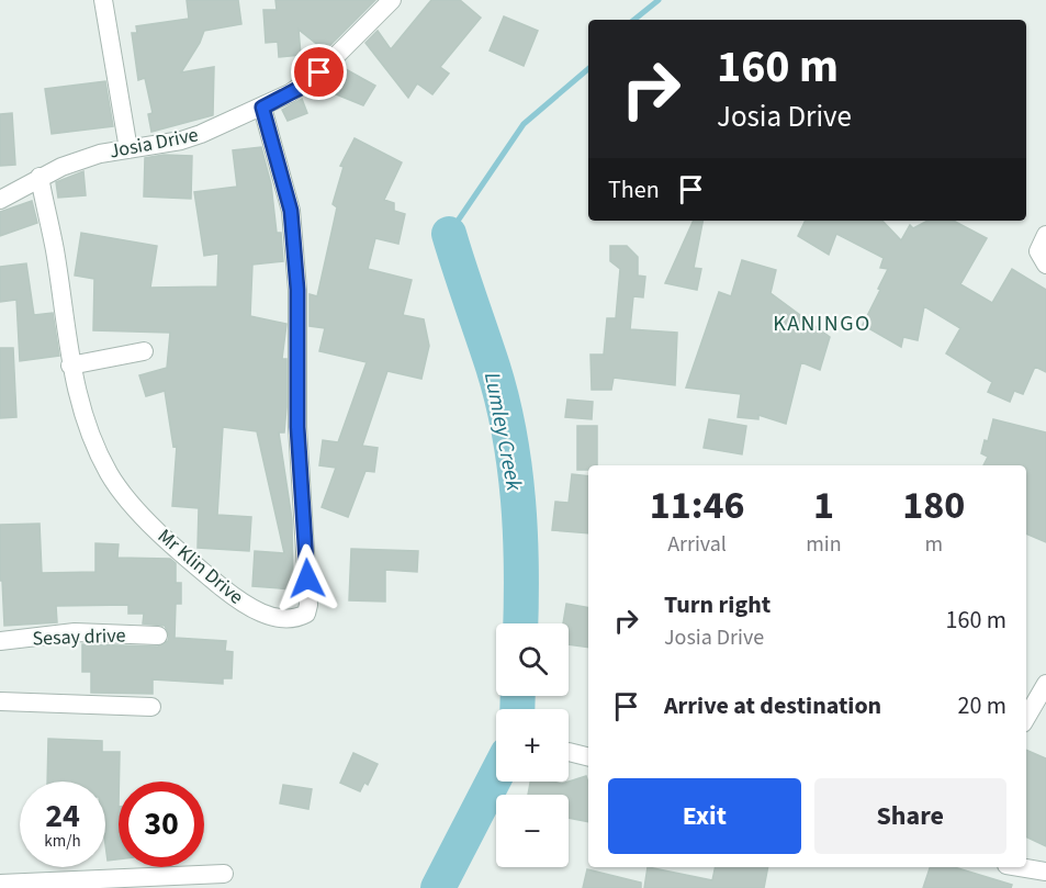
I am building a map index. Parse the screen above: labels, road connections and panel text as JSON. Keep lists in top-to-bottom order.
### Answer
{
  "streets": {
    "street": ["Josia Drive", "Mr Klin Drive", "Sesay drive"]
  },
  "crossings": [
    ["Josia Drive", "Mr Klin Drive"]
  ],
  "districts": ["KANINGO"],
  "water": ["Lumley Creek"],
  "page": {
    "turn": ["160 m", "Josia Drive"],
    "then": "Then",
    "eta": [
      "11:46",
      "Arrival",
      "1",
      "min",
      "180",
      "m"
    ],
    "list": [
      {
        "name": "Turn right",
        "note": "Josia Drive",
        "value": "160 m"
      },
      {
        "name": "Arrive at destination",
        "value": "20 m"
      }
    ],
    "map_buttons": ["+", "−"],
    "buttons": ["Exit", "Share"],
    "speed": "24 km/h",
    "limit": "30"
  }
}
